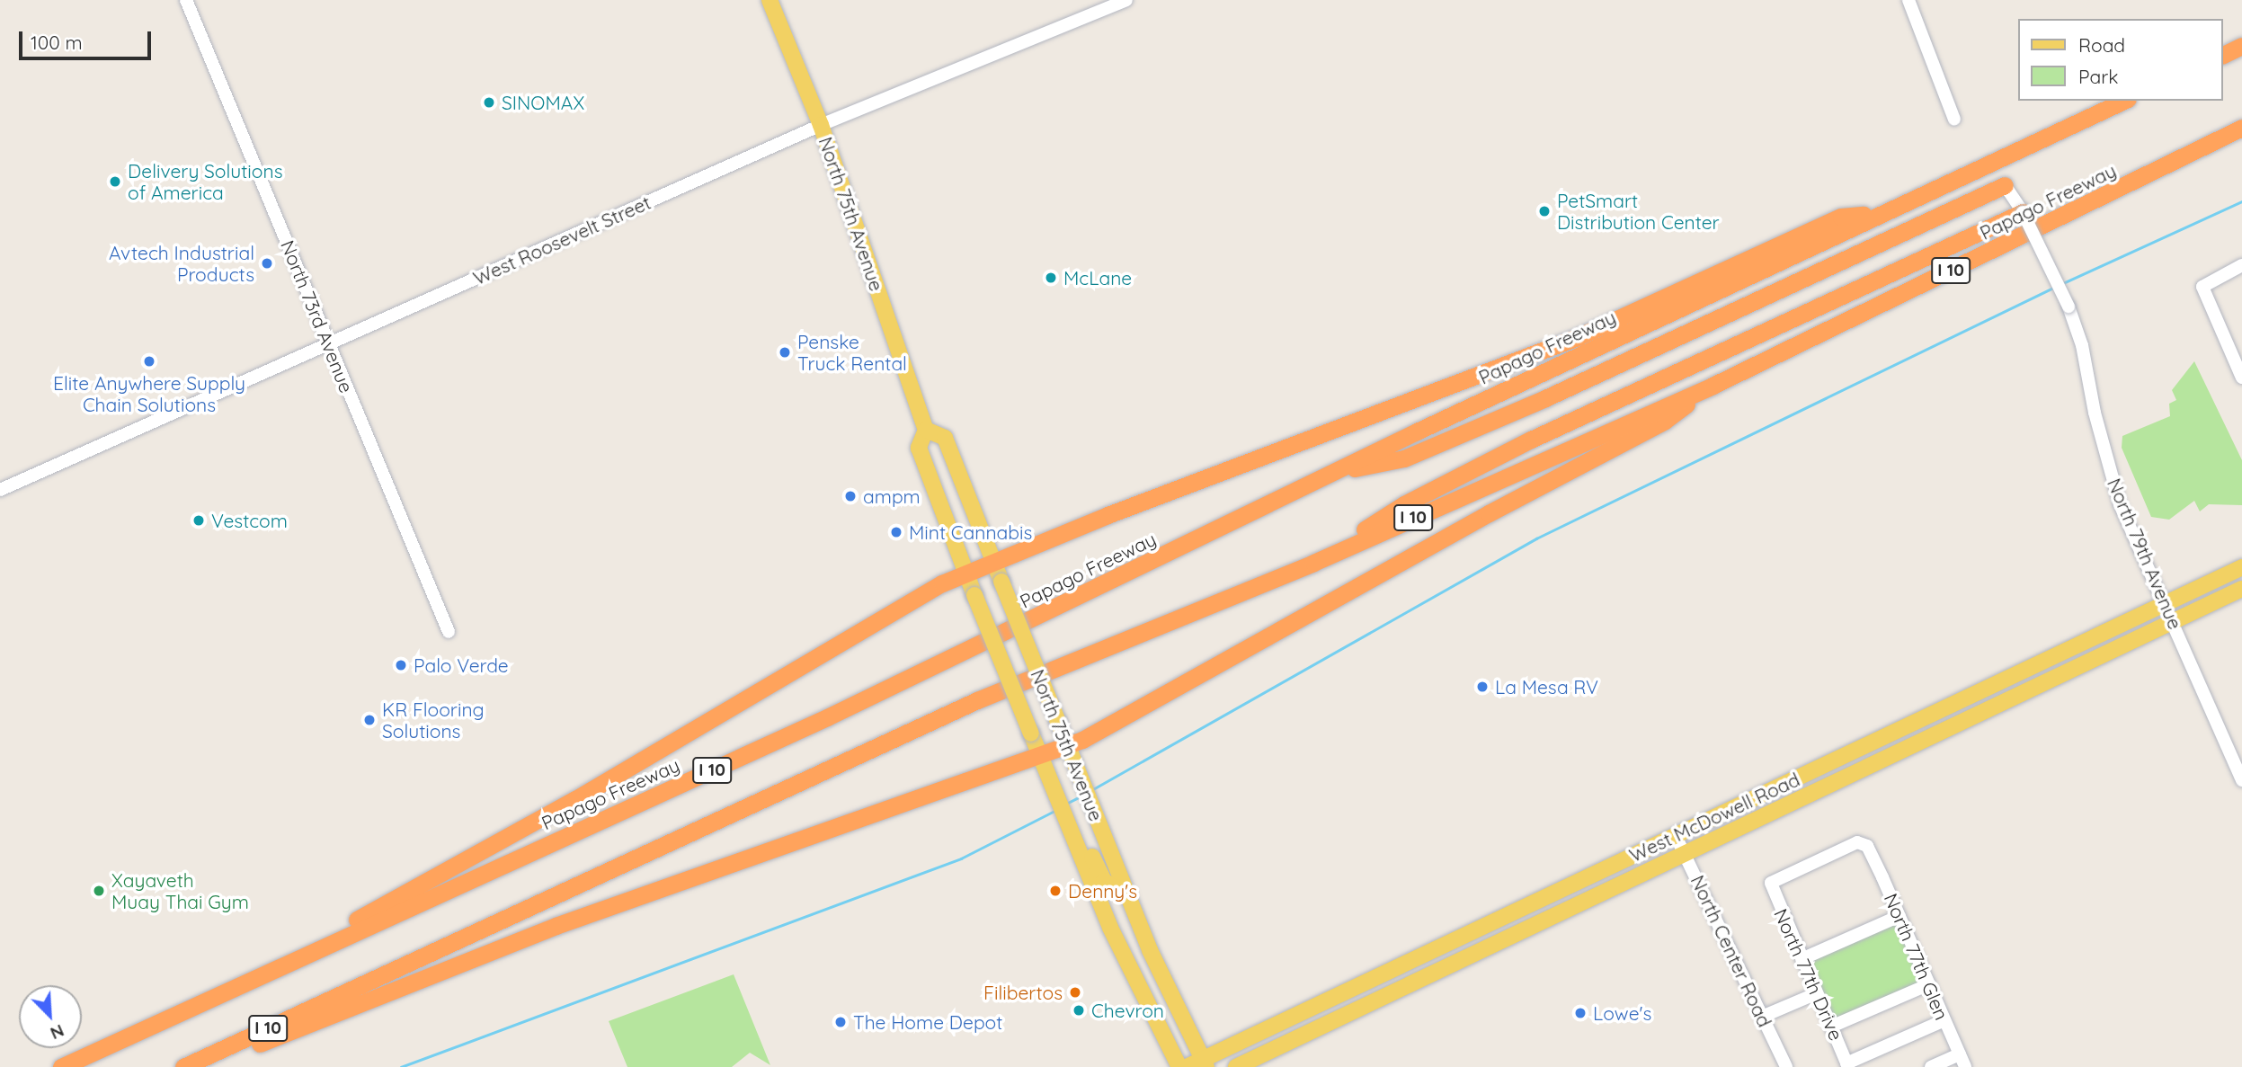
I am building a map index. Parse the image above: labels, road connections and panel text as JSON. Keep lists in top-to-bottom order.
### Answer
{
  "streets": {
    "highway": ["Papago Freeway", "I 10"],
    "main road": ["North 75th Avenue", "West McDowell Road"],
    "street": [
      "West Roosevelt Street",
      "North 73rd Avenue",
      "North 79th Avenue",
      "North Center Road",
      "North 77th Glen",
      "North 77th Drive"
    ]
  },
  "crossings": [
    ["North 75th Avenue", "West Roosevelt Street"],
    ["North 75th Avenue", "West McDowell Road"],
    ["West Roosevelt Street", "North 73rd Avenue"],
    ["North 79th Avenue", "West McDowell Road"],
    ["West McDowell Road", "North Center Road"],
    ["North 77th Glen", "North 77th Drive"]
  ],
  "places": [
    "SINOMAX",
    "Delivery Solutions of America",
    "PetSmart Distribution Center",
    "Avtech Industrial Products",
    "McLane",
    "Penske Truck Rental",
    "Elite Anywhere Supply Chain Solutions",
    "ampm",
    "Vestcom",
    "Mint Cannabis",
    "Palo Verde",
    "La Mesa RV",
    "KR Flooring Solutions",
    "Xayaveth Muay Thai Gym",
    "Denny's",
    "Filibertos",
    "Chevron",
    "Lowe's",
    "The Home Depot"
  ],
  "legend": ["Road", "Park"],
  "scale_bar": "100 m",
  "north": "bottom right"
}
